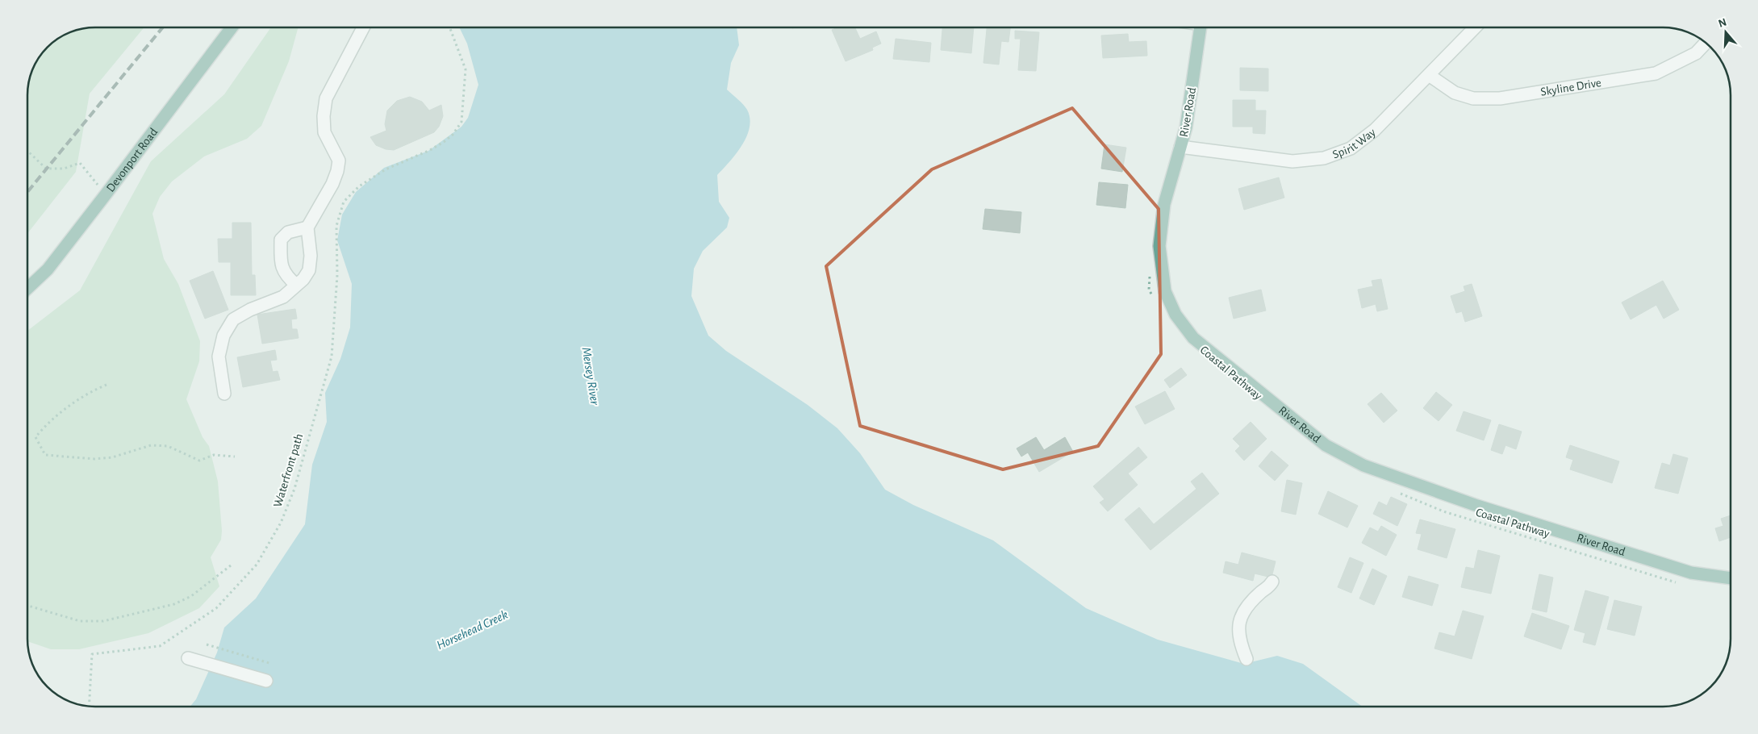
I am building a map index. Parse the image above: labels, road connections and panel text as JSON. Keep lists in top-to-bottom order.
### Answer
{
  "streets": {
    "main road": ["River Road", "Devonport Road"],
    "street": ["Skyline Drive", "Spirit Way"],
    "path": ["Coastal Pathway", "Waterfront path"]
  },
  "crossings": [
    ["Skyline Drive", "Spirit Way"],
    ["River Road", "Spirit Way"]
  ],
  "water": ["Mersey River", "Horsehead Creek"],
  "north": "top"
}
